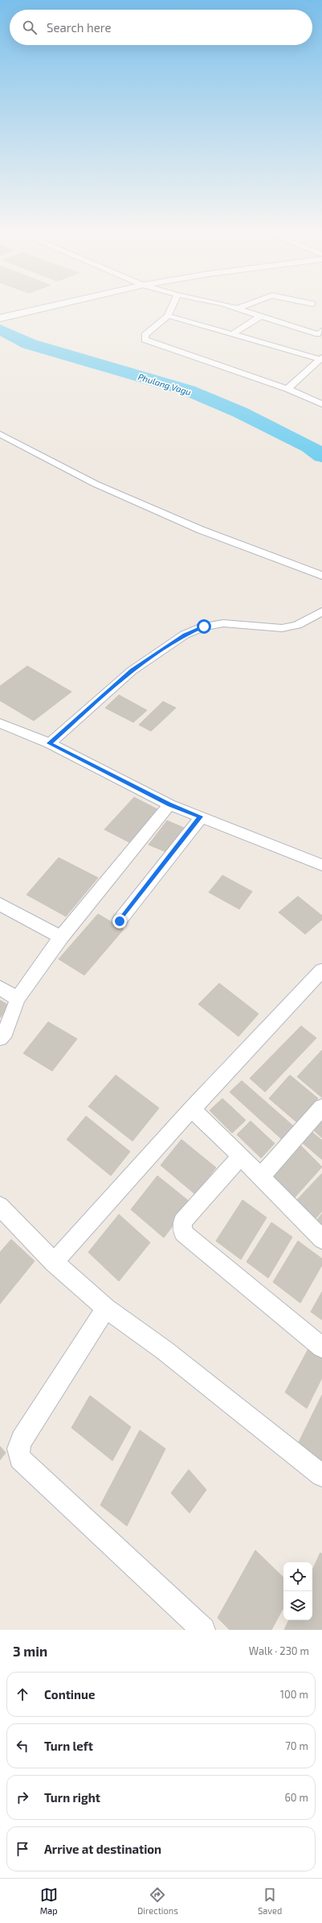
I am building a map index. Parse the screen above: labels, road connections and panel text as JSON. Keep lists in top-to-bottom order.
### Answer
{
  "water": ["Phulang Vagu"],
  "page": {
    "search": "Search here",
    "heading": ["3 min", "Walk · 230 m"],
    "list": [
      ["Continue", "100 m"],
      ["Turn left", "70 m"],
      ["Turn right", "60 m"],
      "Arrive at destination"
    ],
    "nav": ["Map", "Directions", "Saved"]
  }
}
